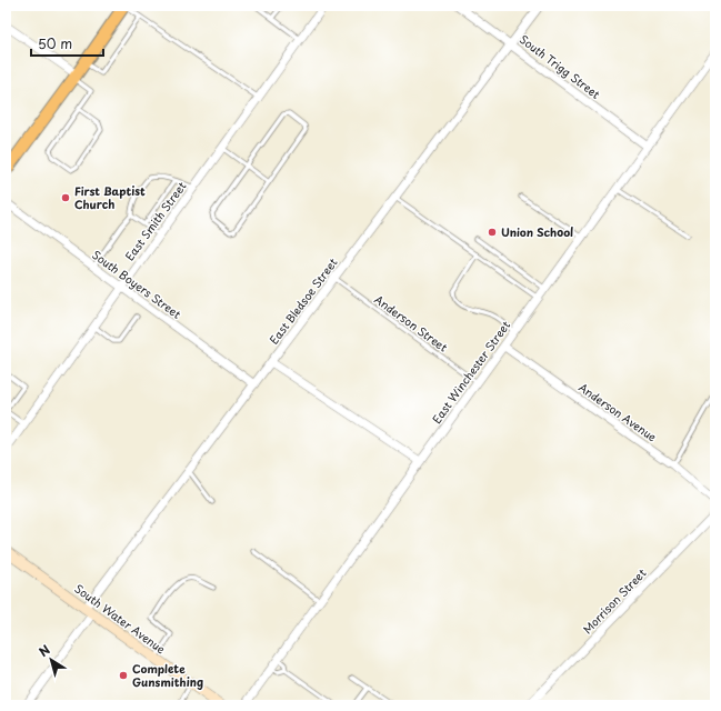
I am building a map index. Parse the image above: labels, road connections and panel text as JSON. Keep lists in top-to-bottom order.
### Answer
{
  "streets": {
    "main road": ["South Water Avenue"],
    "street": [
      "South Trigg Street",
      "East Smith Street",
      "South Boyers Street",
      "East Bledsoe Street",
      "East Winchester Street",
      "Anderson Avenue",
      "Morrison Street"
    ],
    "lane": ["Anderson Street"]
  },
  "crossings": [
    ["South Trigg Street", "East Bledsoe Street"],
    ["South Trigg Street", "East Winchester Street"],
    ["East Smith Street", "South Boyers Street"],
    ["South Boyers Street", "East Bledsoe Street"],
    ["East Bledsoe Street", "Anderson Street"],
    ["East Bledsoe Street", "South Water Avenue"],
    ["Anderson Street", "East Winchester Street"],
    ["East Winchester Street", "Anderson Avenue"]
  ],
  "places": ["First Baptist Church", "Union School", "Complete Gunsmithing"],
  "scale_bar": "50 m",
  "north": "top left"
}
